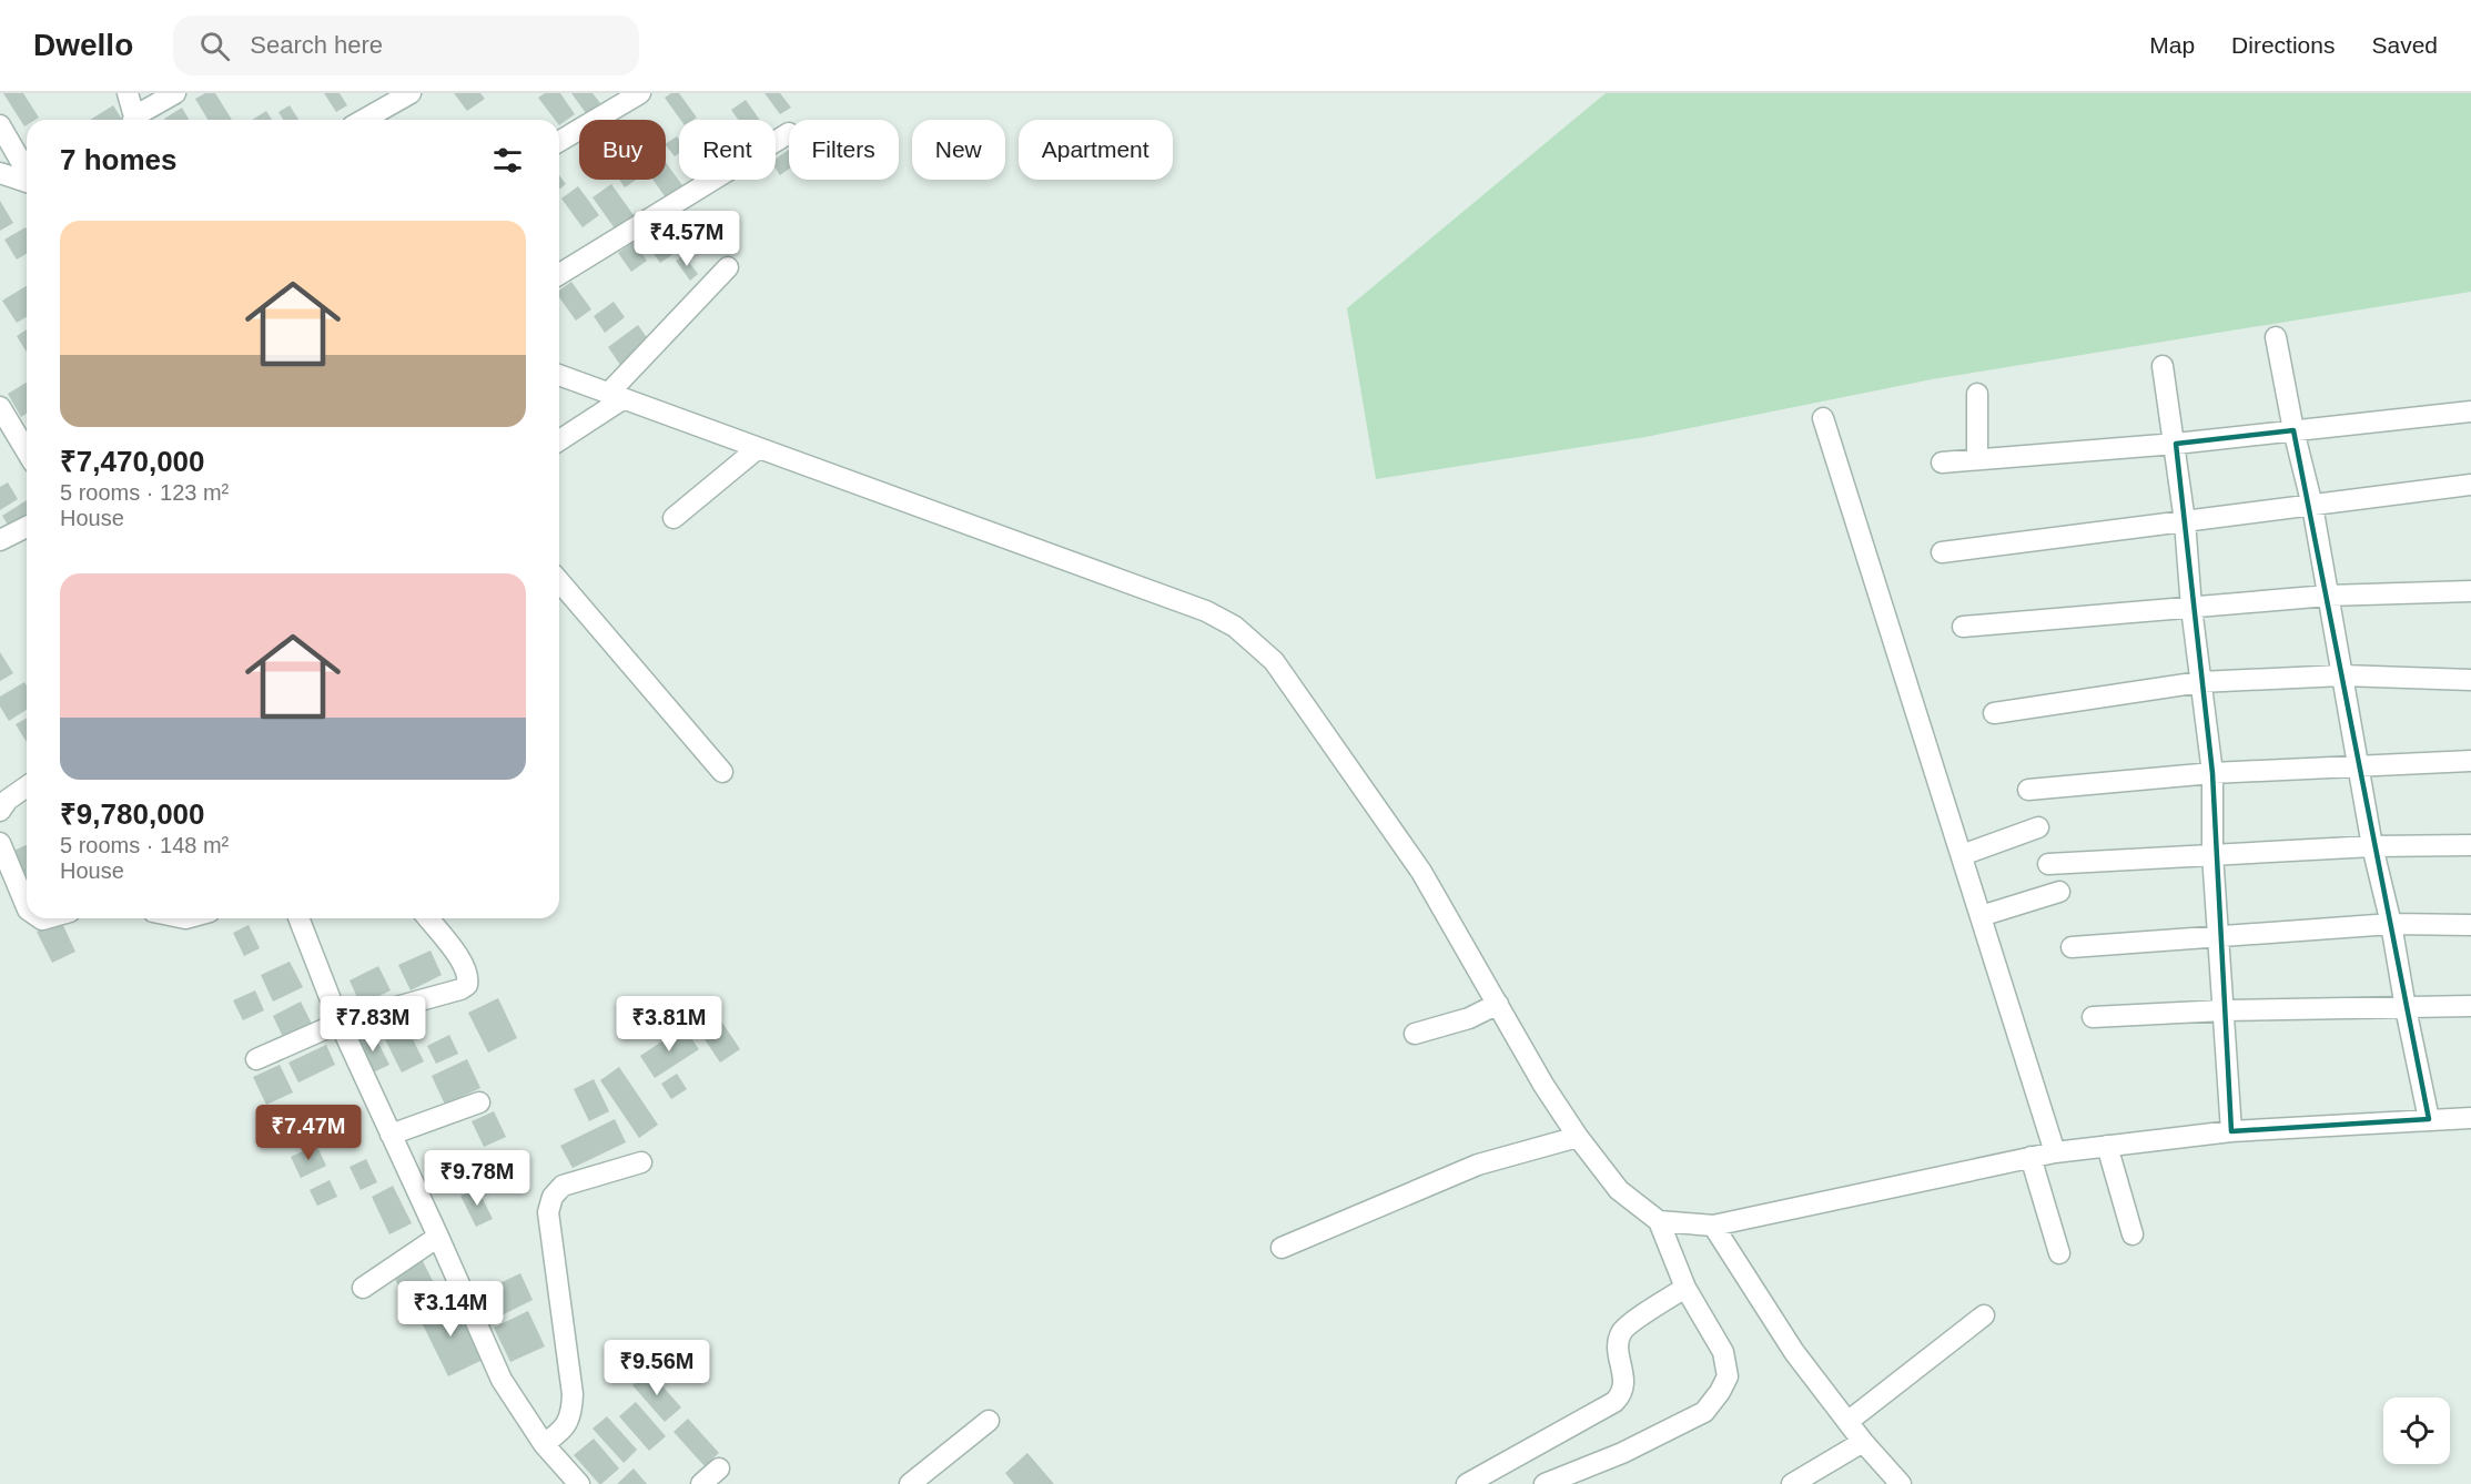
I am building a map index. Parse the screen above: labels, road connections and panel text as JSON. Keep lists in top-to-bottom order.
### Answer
{
  "page": {
    "header": "Dwello",
    "search": "Search here",
    "nav": ["Map", "Directions", "Saved"],
    "chip": [
      "Buy",
      "Rent",
      "Filters",
      "New",
      "Apartment"
    ],
    "heading": "7 homes",
    "list": [
      {
        "name": "₹7,470,000",
        "note": "5 rooms · 123 m² · House"
      },
      {
        "name": "₹9,780,000",
        "note": "5 rooms · 148 m² · House"
      }
    ],
    "price": [
      "₹4.57M",
      "₹7.83M",
      "₹3.81M",
      "₹7.47M",
      "₹9.78M",
      "₹3.14M",
      "₹9.56M"
    ]
  }
}
